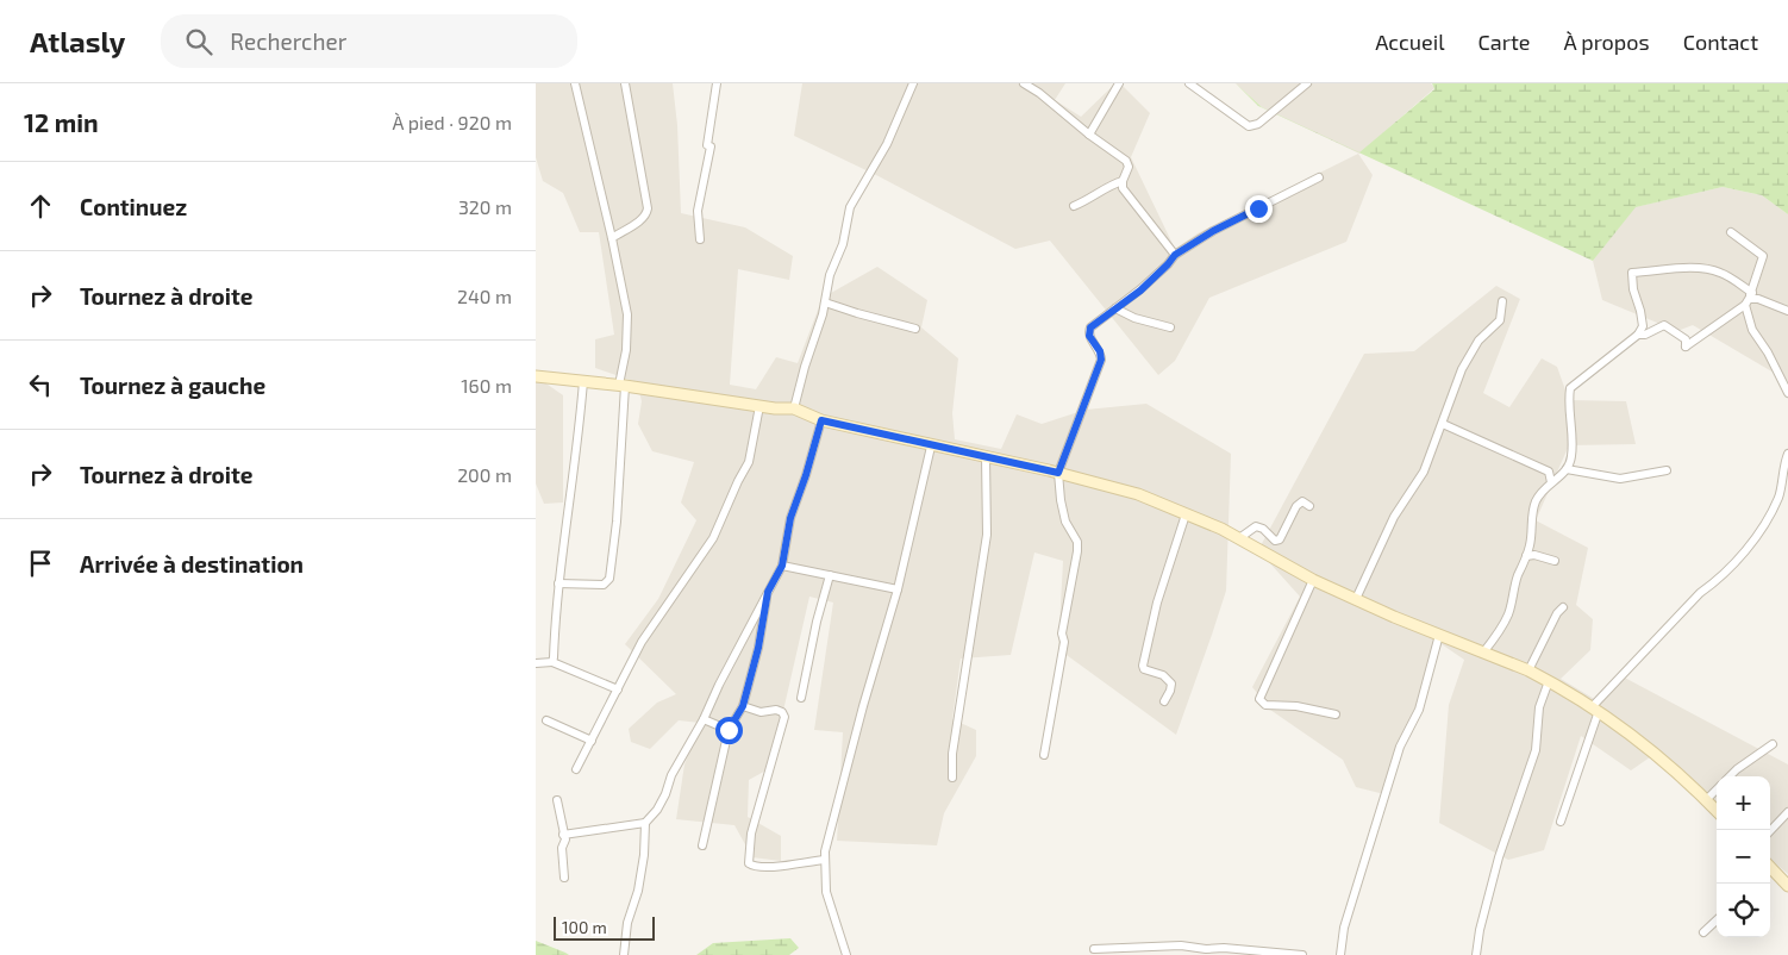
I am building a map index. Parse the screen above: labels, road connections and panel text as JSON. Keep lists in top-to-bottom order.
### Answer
{
  "scale_bar": "100 m",
  "page": {
    "header": "Atlasly",
    "search": "Rechercher",
    "nav": [
      "Accueil",
      "Carte",
      "À propos",
      "Contact"
    ],
    "heading": ["12 min", "À pied · 920 m"],
    "list": [
      ["Continuez", "320 m"],
      ["Tournez à droite", "240 m"],
      ["Tournez à gauche", "160 m"],
      ["Tournez à droite", "200 m"],
      "Arrivée à destination"
    ],
    "map_buttons": ["+", "−"],
    "scale": "100 m"
  }
}
